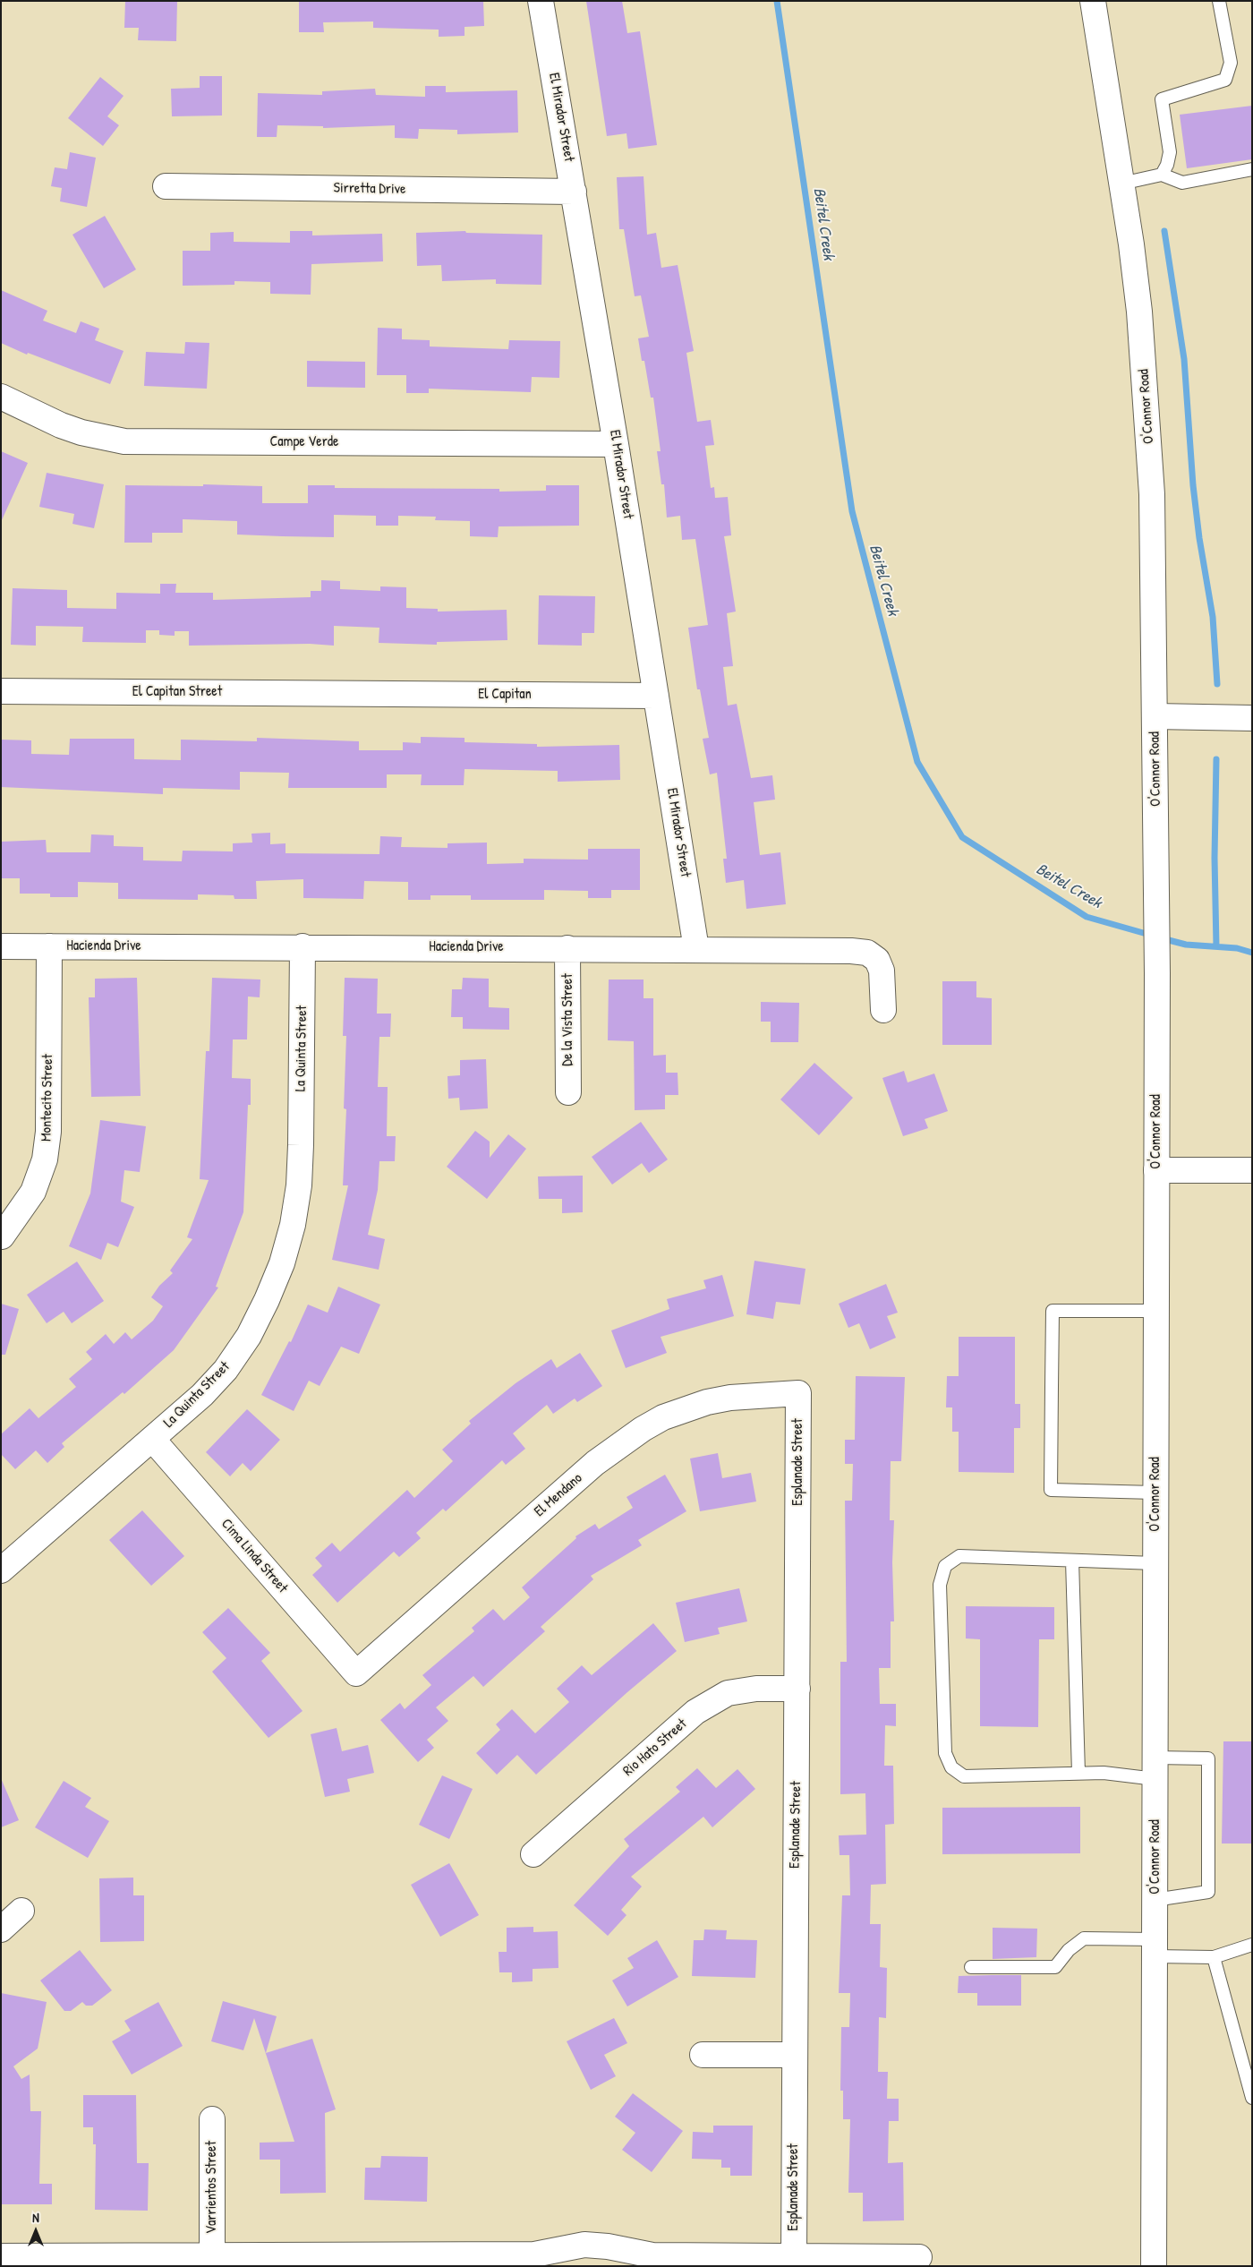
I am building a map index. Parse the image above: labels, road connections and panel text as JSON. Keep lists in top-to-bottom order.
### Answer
{
  "streets": {
    "street": [
      "El Mirador Street",
      "Sirretta Drive",
      "O'Connor Road",
      "Campe Verde",
      "El Capitan Street",
      "El Capitan",
      "Hacienda Drive",
      "De la Vista Street",
      "La Quinta Street",
      "Montecito Street",
      "Esplanade Street",
      "El Mendano",
      "Cima Linda Street",
      "Rio Hato Street",
      "Varrientos Street"
    ]
  },
  "crossings": [
    ["El Mirador Street", "Sirretta Drive"],
    ["El Mirador Street", "Campe Verde"],
    ["El Mirador Street", "El Capitan"],
    ["El Mirador Street", "Hacienda Drive"],
    ["El Capitan Street", "El Capitan"],
    ["Hacienda Drive", "De la Vista Street"],
    ["Hacienda Drive", "La Quinta Street"],
    ["Hacienda Drive", "Montecito Street"],
    ["La Quinta Street", "Cima Linda Street"],
    ["Esplanade Street", "El Mendano"],
    ["Esplanade Street", "Rio Hato Street"],
    ["El Mendano", "Cima Linda Street"]
  ],
  "water": ["Beitel Creek"],
  "north": "top"
}
